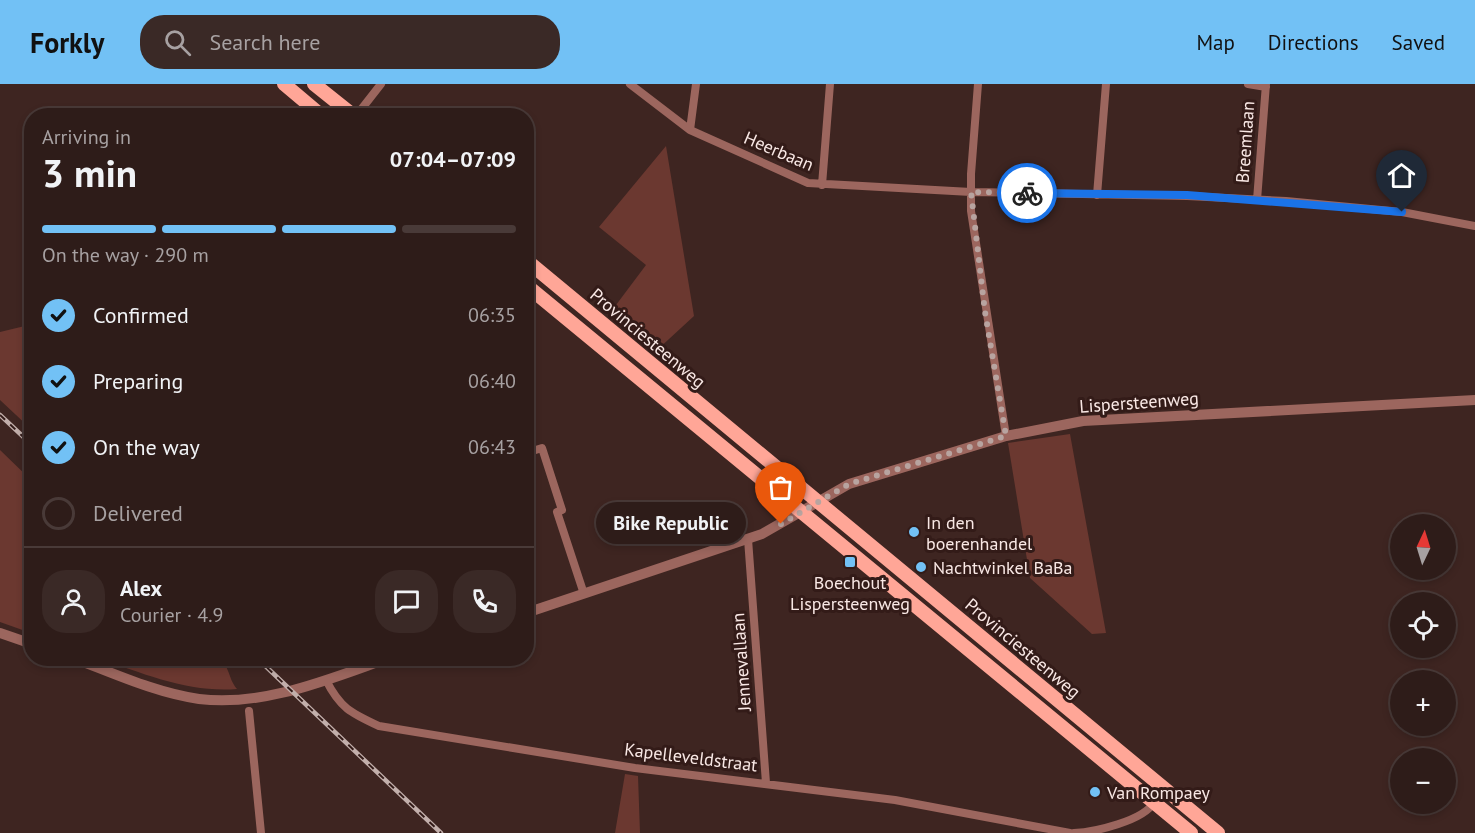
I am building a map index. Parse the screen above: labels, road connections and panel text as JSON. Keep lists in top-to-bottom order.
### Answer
{
  "streets": {
    "main road": ["Provinciesteenweg"],
    "street": [
      "Breemlaan",
      "Heerbaan",
      "Lispersteenweg",
      "Jennevallaan",
      "Kapelleveldstraat"
    ]
  },
  "crossings": [
    ["Breemlaan", "Heerbaan"],
    ["Provinciesteenweg", "Lispersteenweg"],
    ["Provinciesteenweg", "Kapelleveldstraat"],
    ["Lispersteenweg", "Jennevallaan"],
    ["Jennevallaan", "Kapelleveldstraat"]
  ],
  "places": {
    "other": [
      "Bike Republic",
      "In den boerenhandel",
      "Nachtwinkel BaBa",
      "Van Rompaey"
    ],
    "transit": ["Boechout Lispersteenweg"]
  },
  "north": "top",
  "page": {
    "header": "Forkly",
    "search": "Search here",
    "nav": ["Map", "Directions", "Saved"],
    "heading": ["3 min", "Arriving in", "07:04–07:09"],
    "panel": ["Alex", "Courier · 4.9"],
    "bar": "On the way · 290 m",
    "list": [
      ["Confirmed", "06:35"],
      ["Preparing", "06:40"],
      ["On the way", "06:43"],
      "Delivered"
    ],
    "bubble": "Bike Republic",
    "map_buttons": ["+", "−"]
  }
}
